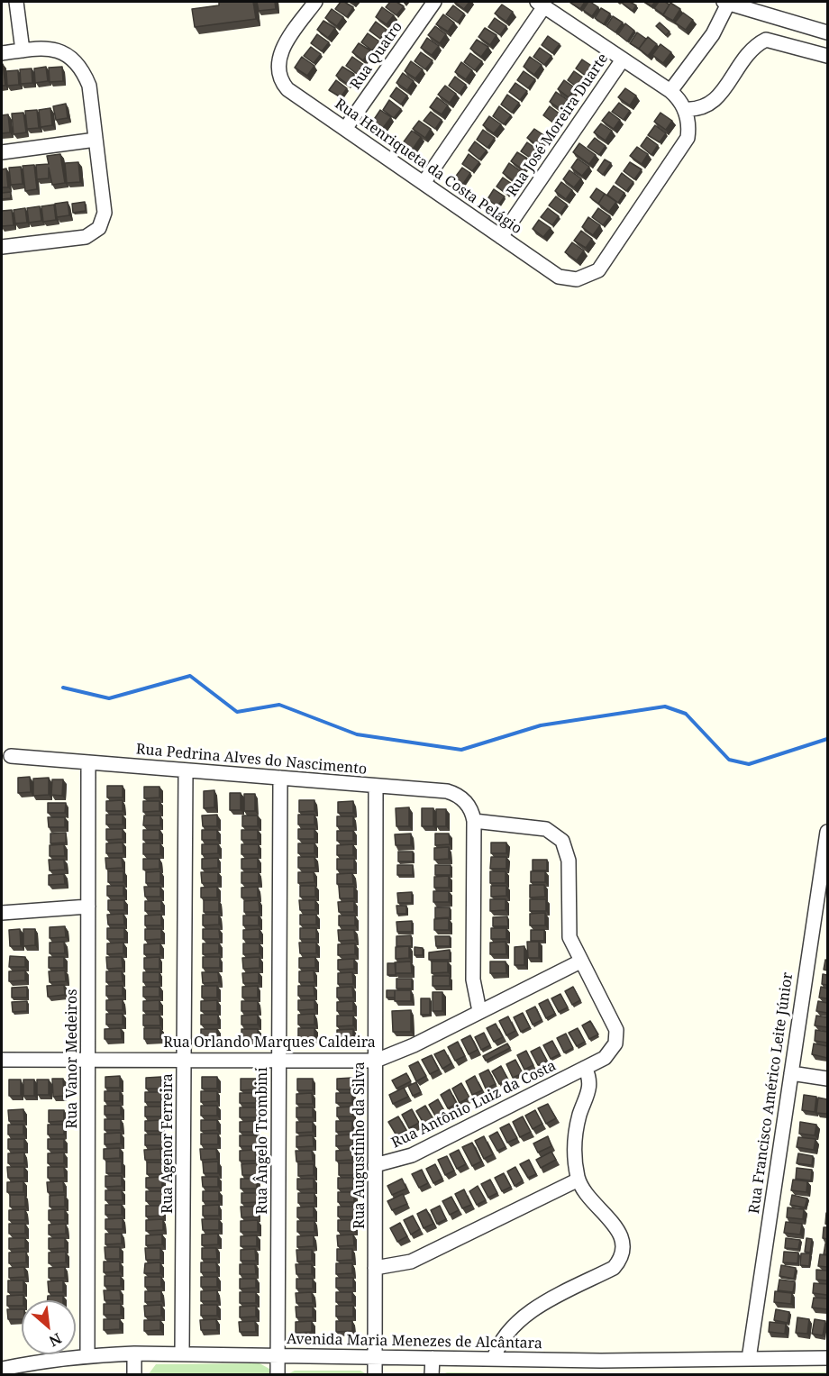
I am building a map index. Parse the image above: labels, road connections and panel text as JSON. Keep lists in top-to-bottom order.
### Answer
{
  "streets": {
    "street": [
      "Rua Quatro",
      "Rua José Moreira Duarte",
      "Rua Henriqueta da Costa Pelágio",
      "Rua Pedrina Alves do Nascimento",
      "Rua Orlando Marques Caldeira",
      "Rua Vanor Medeiros",
      "Rua Francisco Américo Leite Júnior",
      "Rua Antônio Luiz da Costa",
      "Rua Ângelo Trombini",
      "Rua Agenor Ferreira",
      "Rua Augustinho da Silva",
      "Avenida Maria Menezes de Alcântara"
    ]
  },
  "crossings": [
    ["Rua Quatro", "Rua Henriqueta da Costa Pelágio"],
    ["Rua José Moreira Duarte", "Rua Henriqueta da Costa Pelágio"],
    ["Rua Pedrina Alves do Nascimento", "Rua Vanor Medeiros"],
    ["Rua Pedrina Alves do Nascimento", "Rua Ângelo Trombini"],
    ["Rua Pedrina Alves do Nascimento", "Rua Agenor Ferreira"],
    ["Rua Pedrina Alves do Nascimento", "Rua Augustinho da Silva"],
    ["Rua Orlando Marques Caldeira", "Rua Vanor Medeiros"],
    ["Rua Orlando Marques Caldeira", "Rua Antônio Luiz da Costa"],
    ["Rua Orlando Marques Caldeira", "Rua Ângelo Trombini"],
    ["Rua Orlando Marques Caldeira", "Rua Agenor Ferreira"],
    ["Rua Orlando Marques Caldeira", "Rua Augustinho da Silva"],
    ["Rua Vanor Medeiros", "Avenida Maria Menezes de Alcântara"],
    ["Rua Francisco Américo Leite Júnior", "Avenida Maria Menezes de Alcântara"],
    ["Rua Antônio Luiz da Costa", "Rua Augustinho da Silva"],
    ["Rua Ângelo Trombini", "Avenida Maria Menezes de Alcântara"],
    ["Rua Agenor Ferreira", "Avenida Maria Menezes de Alcântara"],
    ["Rua Augustinho da Silva", "Avenida Maria Menezes de Alcântara"]
  ],
  "north": "bottom right"
}
